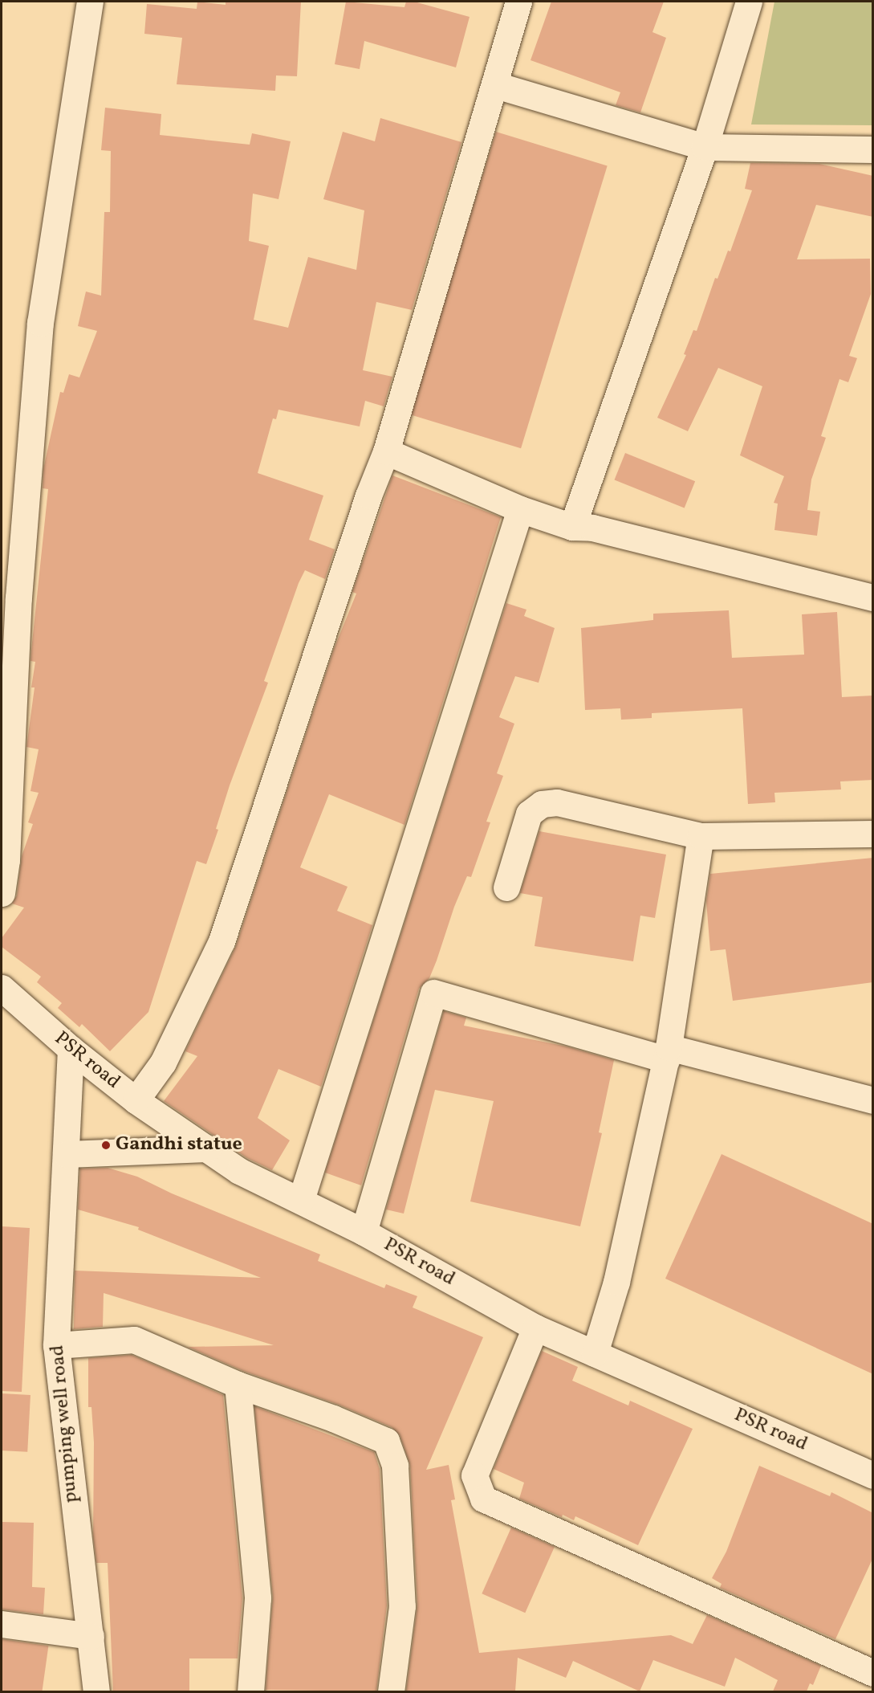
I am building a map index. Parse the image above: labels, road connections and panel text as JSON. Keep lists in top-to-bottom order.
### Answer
{
  "streets": {
    "street": ["PSR road", "pumping well road"]
  },
  "crossings": [
    ["PSR road", "pumping well road"]
  ],
  "places": ["Gandhi statue"]
}
